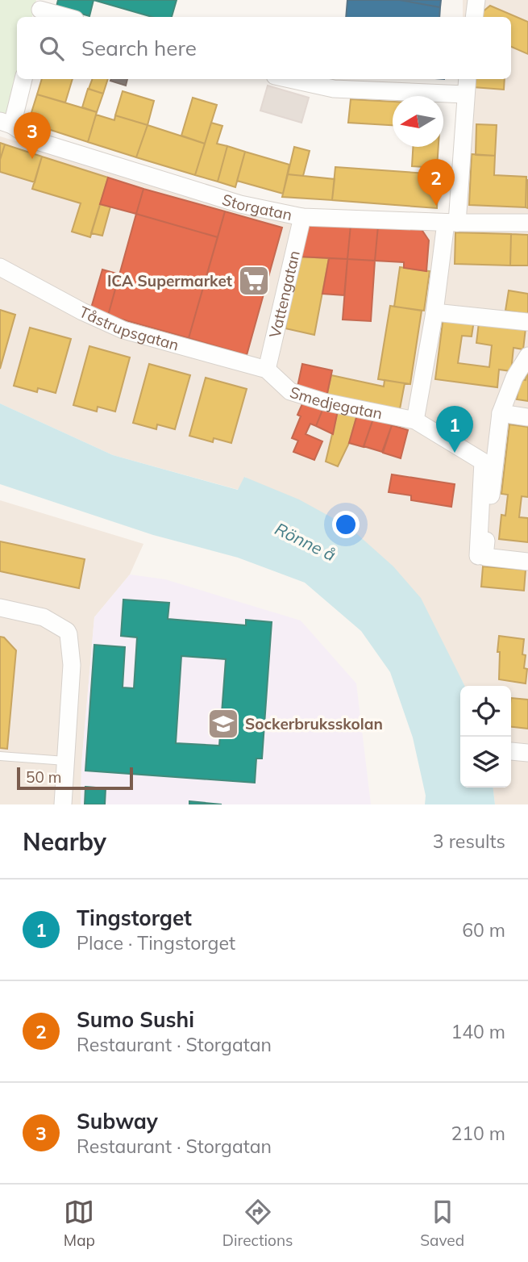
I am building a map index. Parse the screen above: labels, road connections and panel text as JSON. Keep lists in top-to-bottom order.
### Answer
{
  "streets": {
    "street": [
      "Storgatan",
      "Vattengatan",
      "Tåstrupsgatan",
      "Smedjegatan"
    ]
  },
  "crossings": [
    ["Storgatan", "Vattengatan"],
    ["Vattengatan", "Tåstrupsgatan"],
    ["Vattengatan", "Smedjegatan"],
    ["Tåstrupsgatan", "Smedjegatan"]
  ],
  "water": ["Rönne å"],
  "places": {
    "supermarket": ["ICA Supermarket"],
    "school or university": ["Sockerbruksskolan"]
  },
  "scale_bar": "50 m",
  "north": "left",
  "page": {
    "search": "Search here",
    "pins": ["3", "2", "1"],
    "scale": "50 m",
    "heading": ["Nearby", "3 results"],
    "list": [
      {
        "mark": "1",
        "name": "Tingstorget",
        "note": "Place · Tingstorget",
        "value": "60 m"
      },
      {
        "mark": "2",
        "name": "Sumo Sushi",
        "note": "Restaurant · Storgatan",
        "value": "140 m"
      },
      {
        "mark": "3",
        "name": "Subway",
        "note": "Restaurant · Storgatan",
        "value": "210 m"
      }
    ],
    "nav": ["Map", "Directions", "Saved"]
  }
}
